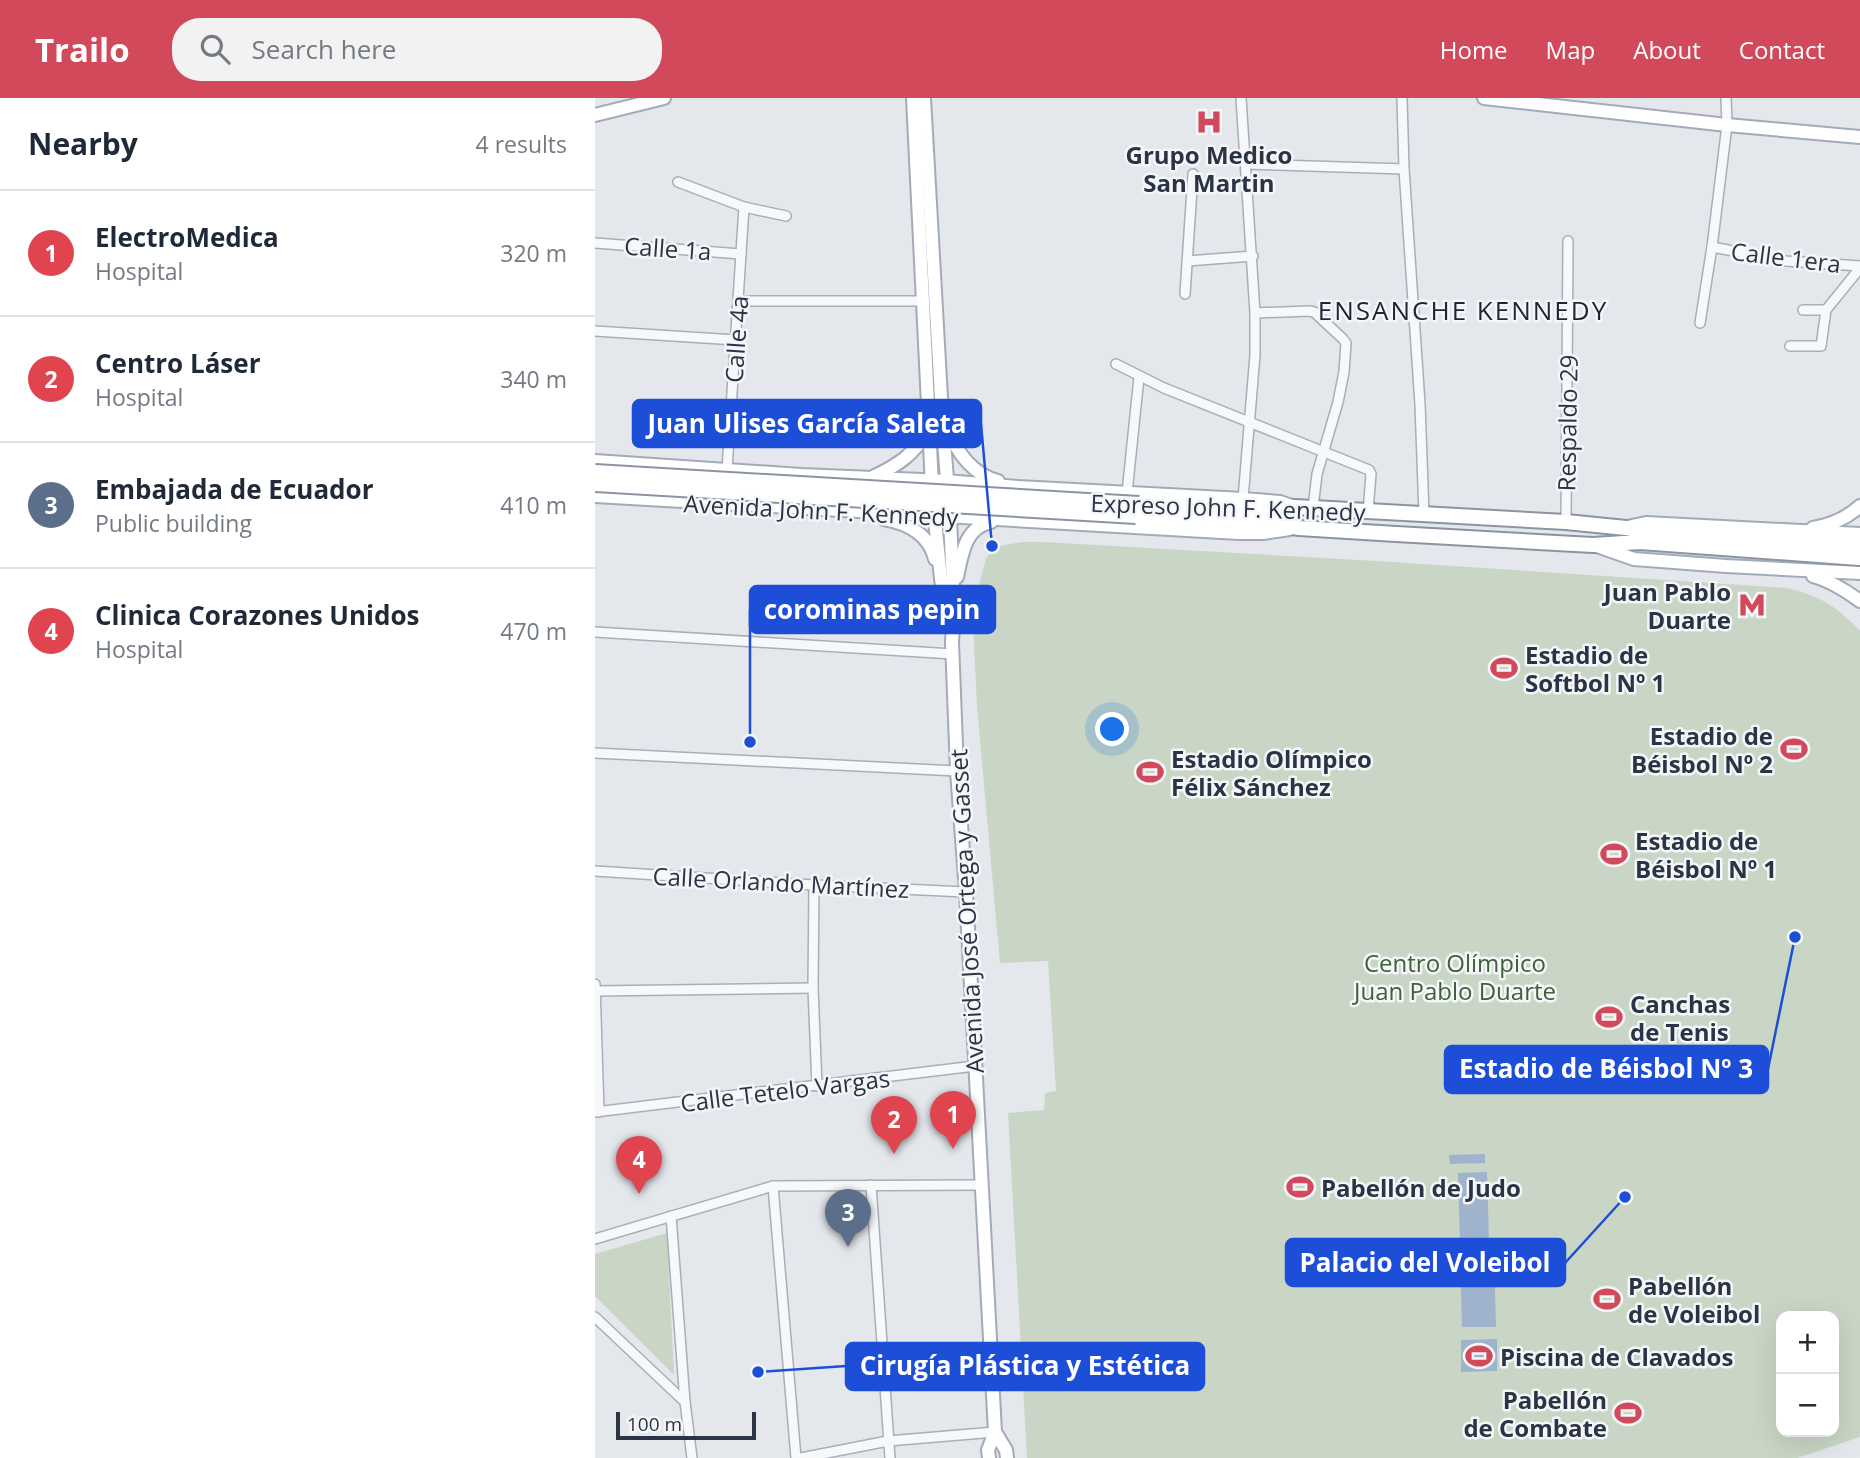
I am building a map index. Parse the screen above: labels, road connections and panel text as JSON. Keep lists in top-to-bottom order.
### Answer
{
  "streets": {
    "highway": ["Expreso John F. Kennedy"],
    "main road": ["Avenida John F. Kennedy", "Avenida José Ortega y Gasset"],
    "street": [
      "Calle 1a",
      "Calle 1era",
      "Calle 4a",
      "Respaldo 29",
      "Calle Orlando Martínez",
      "Calle Tetelo Vargas"
    ]
  },
  "crossings": [
    ["Calle 1a", "Calle 4a"],
    ["Calle 4a", "Avenida John F. Kennedy"],
    ["Respaldo 29", "Expreso John F. Kennedy"],
    ["Expreso John F. Kennedy", "Avenida John F. Kennedy"],
    ["Avenida John F. Kennedy", "Avenida José Ortega y Gasset"],
    ["Calle Orlando Martínez", "Avenida José Ortega y Gasset"],
    ["Avenida José Ortega y Gasset", "Calle Tetelo Vargas"]
  ],
  "districts": ["ENSANCHE KENNEDY"],
  "parks": ["Centro Olímpico Juan Pablo Duarte"],
  "places": {
    "hospital": ["Grupo Medico San Martin"],
    "other": [
      "Juan Ulises García Saleta",
      "corominas pepin",
      "Estadio de Béisbol Nº 3",
      "Palacio del Voleibol",
      "Cirugía Plástica y Estética"
    ],
    "metro station": ["Juan Pablo Duarte"],
    "sports": [
      "Estadio de Softbol Nº 1",
      "Estadio de Béisbol Nº 2",
      "Estadio Olímpico Félix Sánchez",
      "Estadio de Béisbol Nº 1",
      "Canchas de Tenis",
      "Pabellón de Judo",
      "Pabellón de Voleibol",
      "Piscina de Clavados",
      "Pabellón de Combate"
    ]
  },
  "scale_bar": "100 m",
  "page": {
    "header": "Trailo",
    "search": "Search here",
    "nav": [
      "Home",
      "Map",
      "About",
      "Contact"
    ],
    "heading": ["Nearby", "4 results"],
    "list": [
      {
        "mark": "1",
        "name": "ElectroMedica",
        "note": "Hospital",
        "value": "320 m"
      },
      {
        "mark": "2",
        "name": "Centro Láser",
        "note": "Hospital",
        "value": "340 m"
      },
      {
        "mark": "3",
        "name": "Embajada de Ecuador",
        "note": "Public building",
        "value": "410 m"
      },
      {
        "mark": "4",
        "name": "Clinica Corazones Unidos",
        "note": "Hospital",
        "value": "470 m"
      }
    ],
    "pins": [
      "1",
      "2",
      "4",
      "3"
    ],
    "map_buttons": ["+", "−"],
    "scale": "100 m"
  }
}
